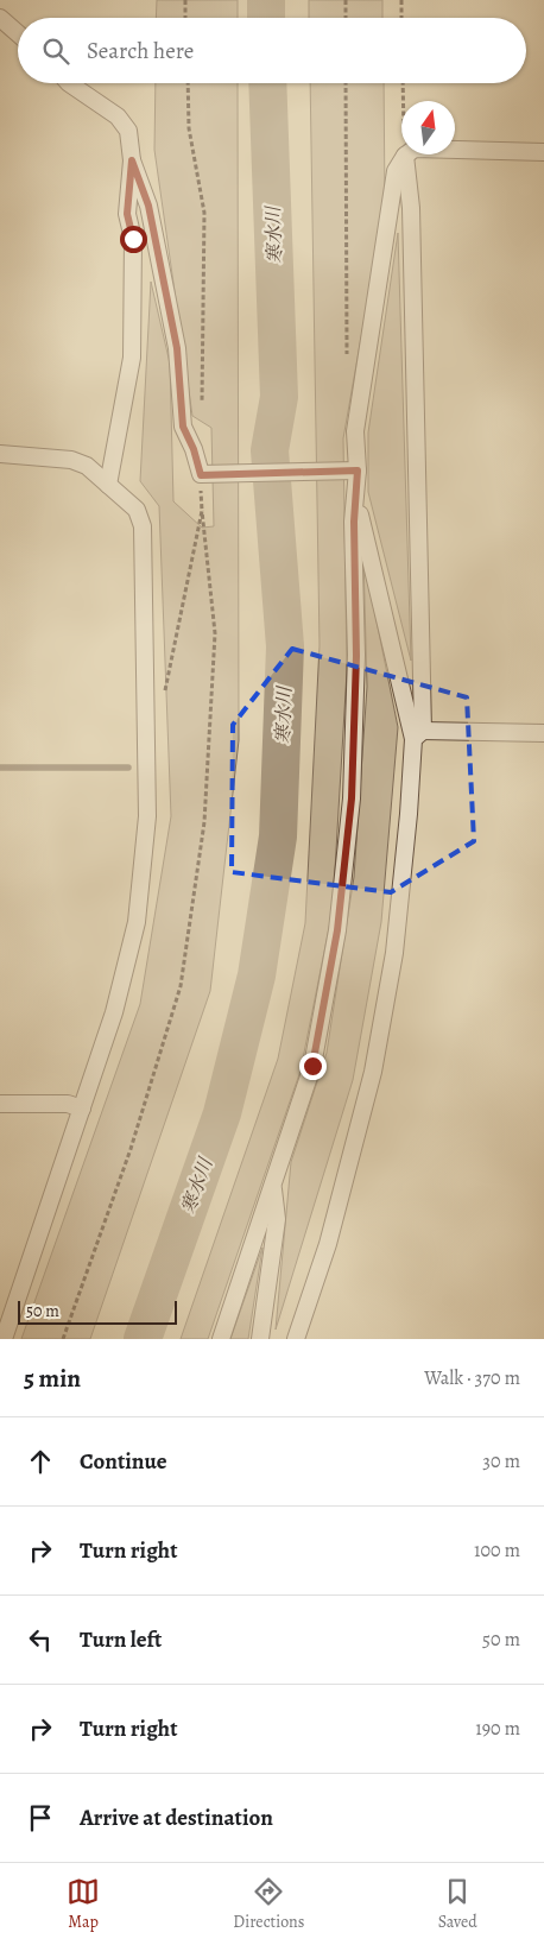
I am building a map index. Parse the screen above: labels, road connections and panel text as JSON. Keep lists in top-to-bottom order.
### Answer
{
  "water": ["寒水川"],
  "scale_bar": "50 m",
  "north": "top",
  "page": {
    "search": "Search here",
    "scale": "50 m",
    "heading": ["5 min", "Walk · 370 m"],
    "list": [
      ["Continue", "30 m"],
      ["Turn right", "100 m"],
      ["Turn left", "50 m"],
      ["Turn right", "190 m"],
      "Arrive at destination"
    ],
    "nav": ["Map", "Directions", "Saved"]
  }
}
